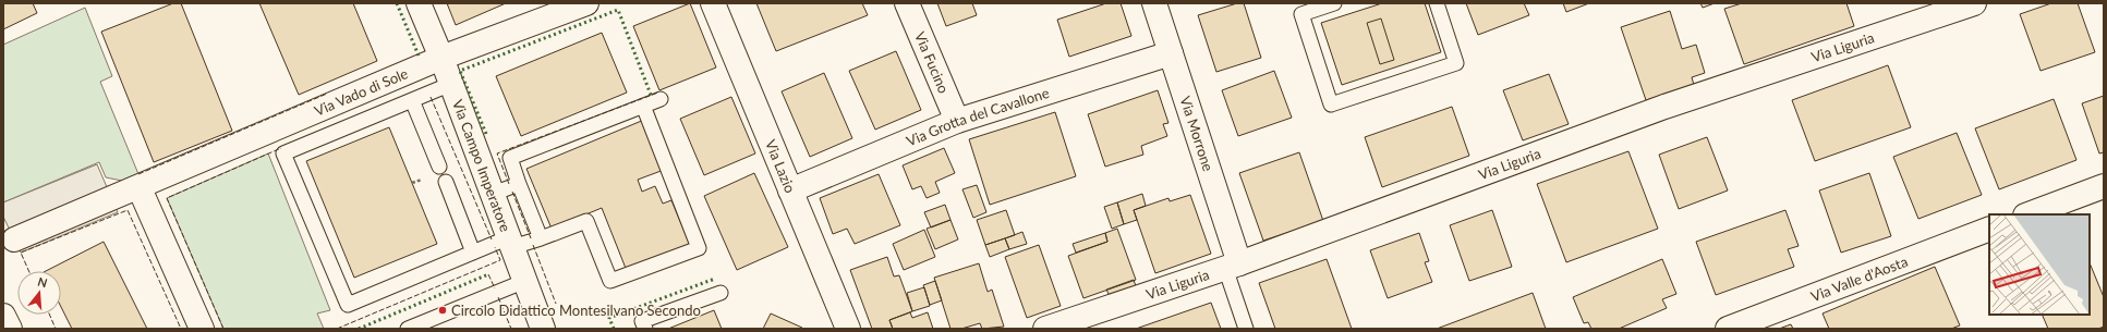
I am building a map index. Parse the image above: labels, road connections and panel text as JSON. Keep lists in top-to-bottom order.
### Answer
{
  "streets": {
    "street": [
      "Via Liguria",
      "Via Fucino",
      "Via Vado di Sole",
      "Via Grotta del Cavallone",
      "Via Morrone",
      "Via Campo Imperatore",
      "Via Lazio",
      "Via Valle d'Aosta"
    ]
  },
  "crossings": [
    ["Via Liguria", "Via Morrone"],
    ["Via Fucino", "Via Grotta del Cavallone"],
    ["Via Vado di Sole", "Via Campo Imperatore"],
    ["Via Grotta del Cavallone", "Via Morrone"],
    ["Via Grotta del Cavallone", "Via Lazio"]
  ],
  "places": ["Circolo Didattico Montesilvano Secondo"],
  "north": "top"
}
